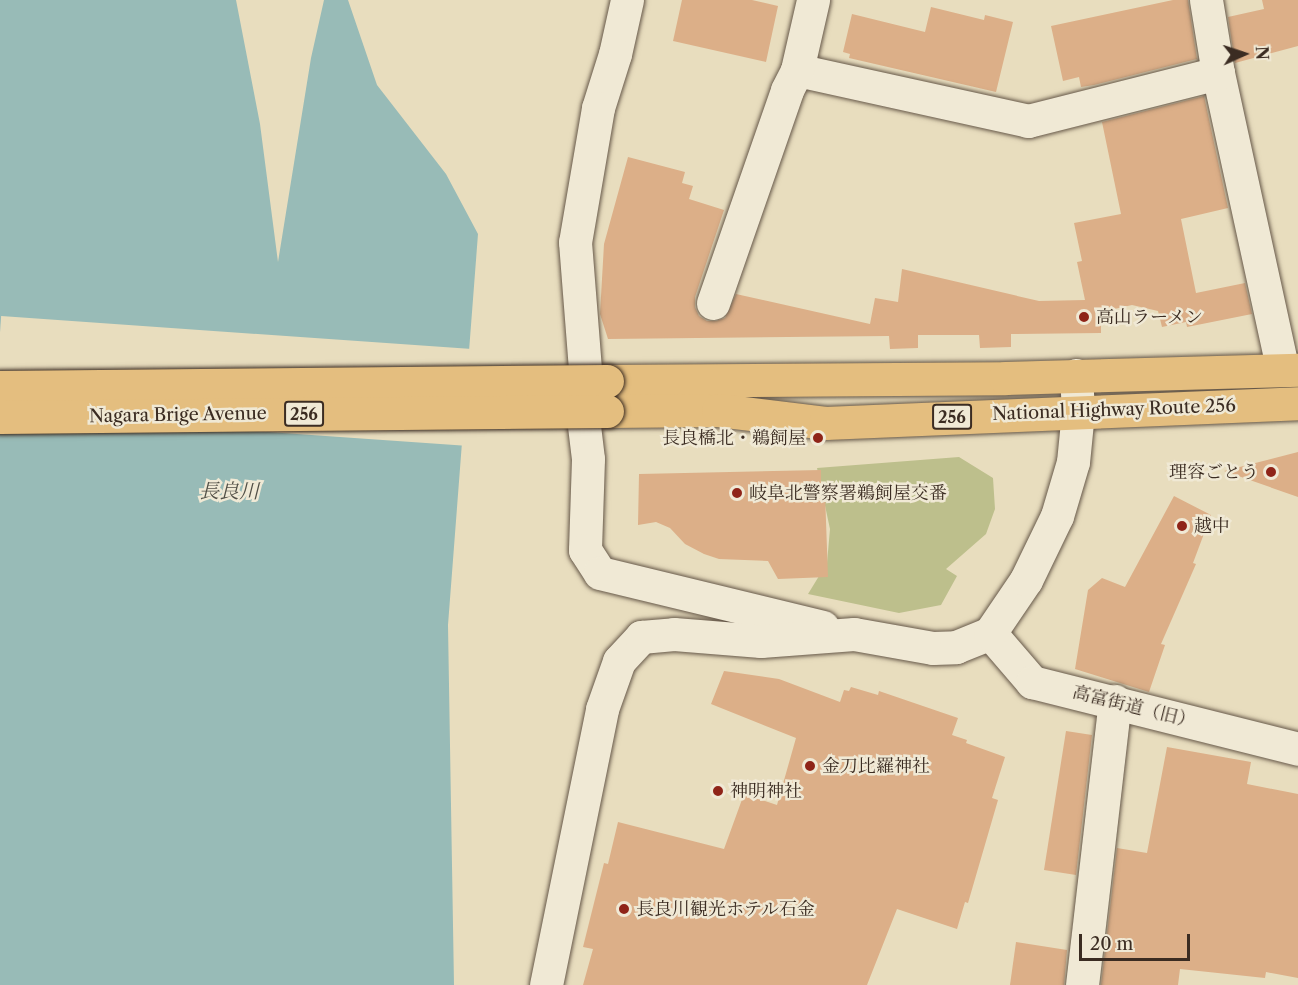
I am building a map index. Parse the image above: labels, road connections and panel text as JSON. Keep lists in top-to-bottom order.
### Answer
{
  "streets": {
    "highway": ["National Highway Route 256", "256", "Nagara Brige Avenue"],
    "street": ["高富街道（旧）"]
  },
  "crossings": [
    ["National Highway Route 256", "Nagara Brige Avenue"]
  ],
  "water": ["長良川"],
  "places": [
    "高山ラーメン",
    "長良橋北・鵜飼屋",
    "理容ごとう",
    "岐阜北警察署鵜飼屋交番",
    "越中",
    "金刀比羅神社",
    "神明神社",
    "長良川観光ホテル石金"
  ],
  "scale_bar": "20 m",
  "north": "right"
}
